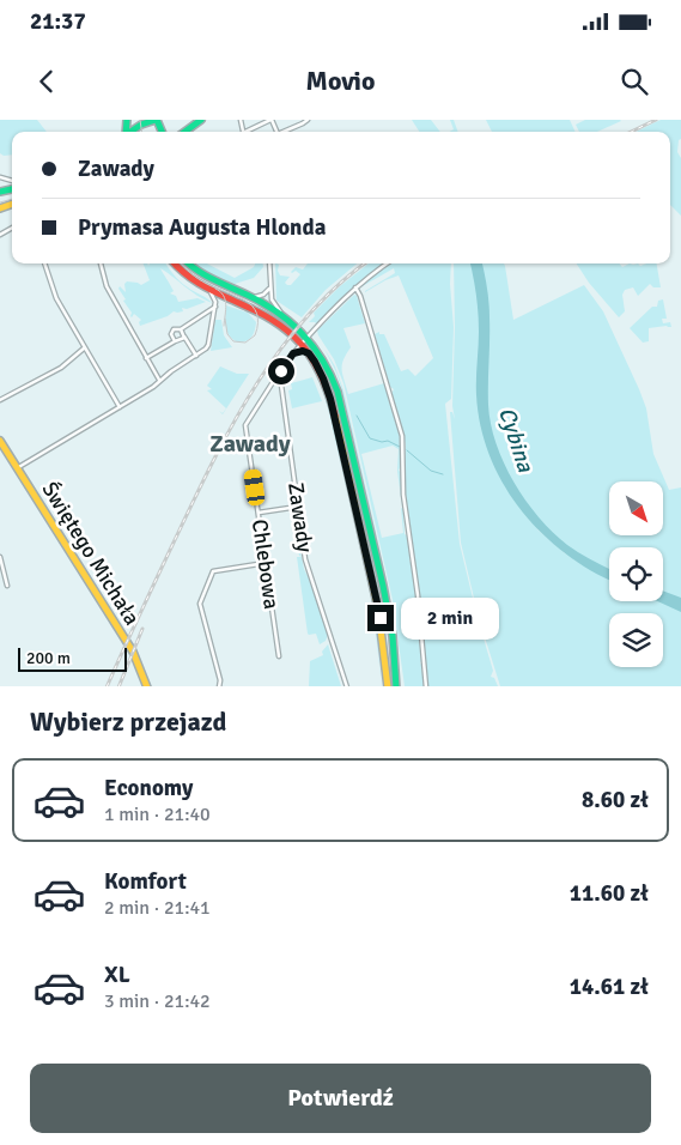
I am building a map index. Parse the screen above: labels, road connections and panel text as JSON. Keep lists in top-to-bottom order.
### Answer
{
  "streets": {
    "main road": ["Świętego Michała"],
    "street": ["Zawady", "Chlebowa"]
  },
  "crossings": [
    ["Zawady", "Chlebowa"]
  ],
  "districts": ["Zawady"],
  "water": ["Cybina"],
  "scale_bar": "200 m",
  "north": "bottom right",
  "page": {
    "status": "21:37",
    "header": "Movio",
    "banner": ["Zawady", "Prymasa Augusta Hlonda"],
    "bubble": "2 min",
    "scale": "200 m",
    "heading": "Wybierz przejazd",
    "list": [
      {
        "name": "Economy",
        "note": "1 min · 21:40",
        "value": "8.60 zł"
      },
      {
        "name": "Komfort",
        "note": "2 min · 21:41",
        "value": "11.60 zł"
      },
      {
        "name": "XL",
        "note": "3 min · 21:42",
        "value": "14.61 zł"
      }
    ],
    "buttons": "Potwierdź"
  }
}
